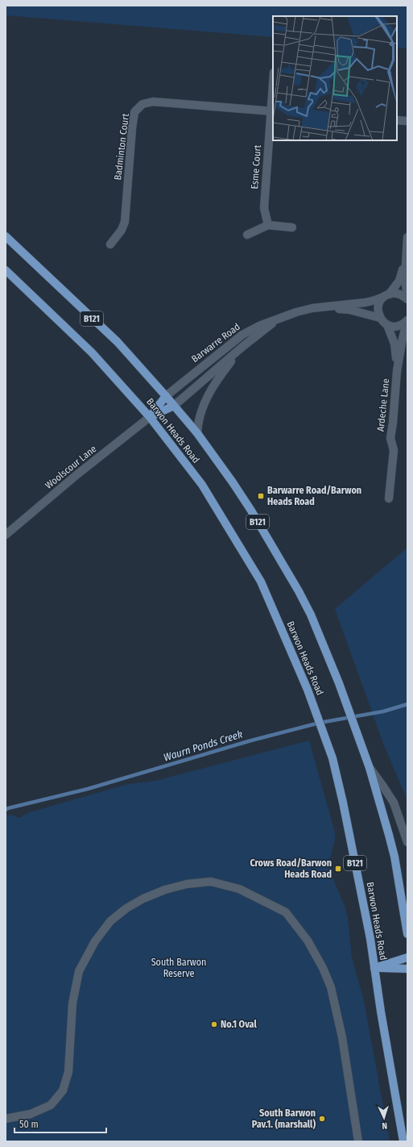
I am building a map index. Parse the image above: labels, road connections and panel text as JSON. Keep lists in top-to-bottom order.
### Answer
{
  "streets": {
    "main road": ["B121", "Barwon Heads Road"],
    "street": [
      "Badminton Court",
      "Esme Court",
      "Barwarre Road",
      "Ardeche Lane",
      "Woolscour Lane"
    ]
  },
  "crossings": [
    ["Badminton Court", "Esme Court"],
    ["Barwarre Road", "Barwon Heads Road"],
    ["Barwon Heads Road", "Woolscour Lane"]
  ],
  "water": ["Waurn Ponds Creek"],
  "parks": ["South Barwon Reserve"],
  "places": {
    "transit": ["Barwarre Road/Barwon Heads Road", "Crows Road/Barwon Heads Road"],
    "other": ["No.1 Oval", "South Barwon Pav.1. (marshall)"]
  },
  "scale_bar": "50 m",
  "north": "bottom"
}
